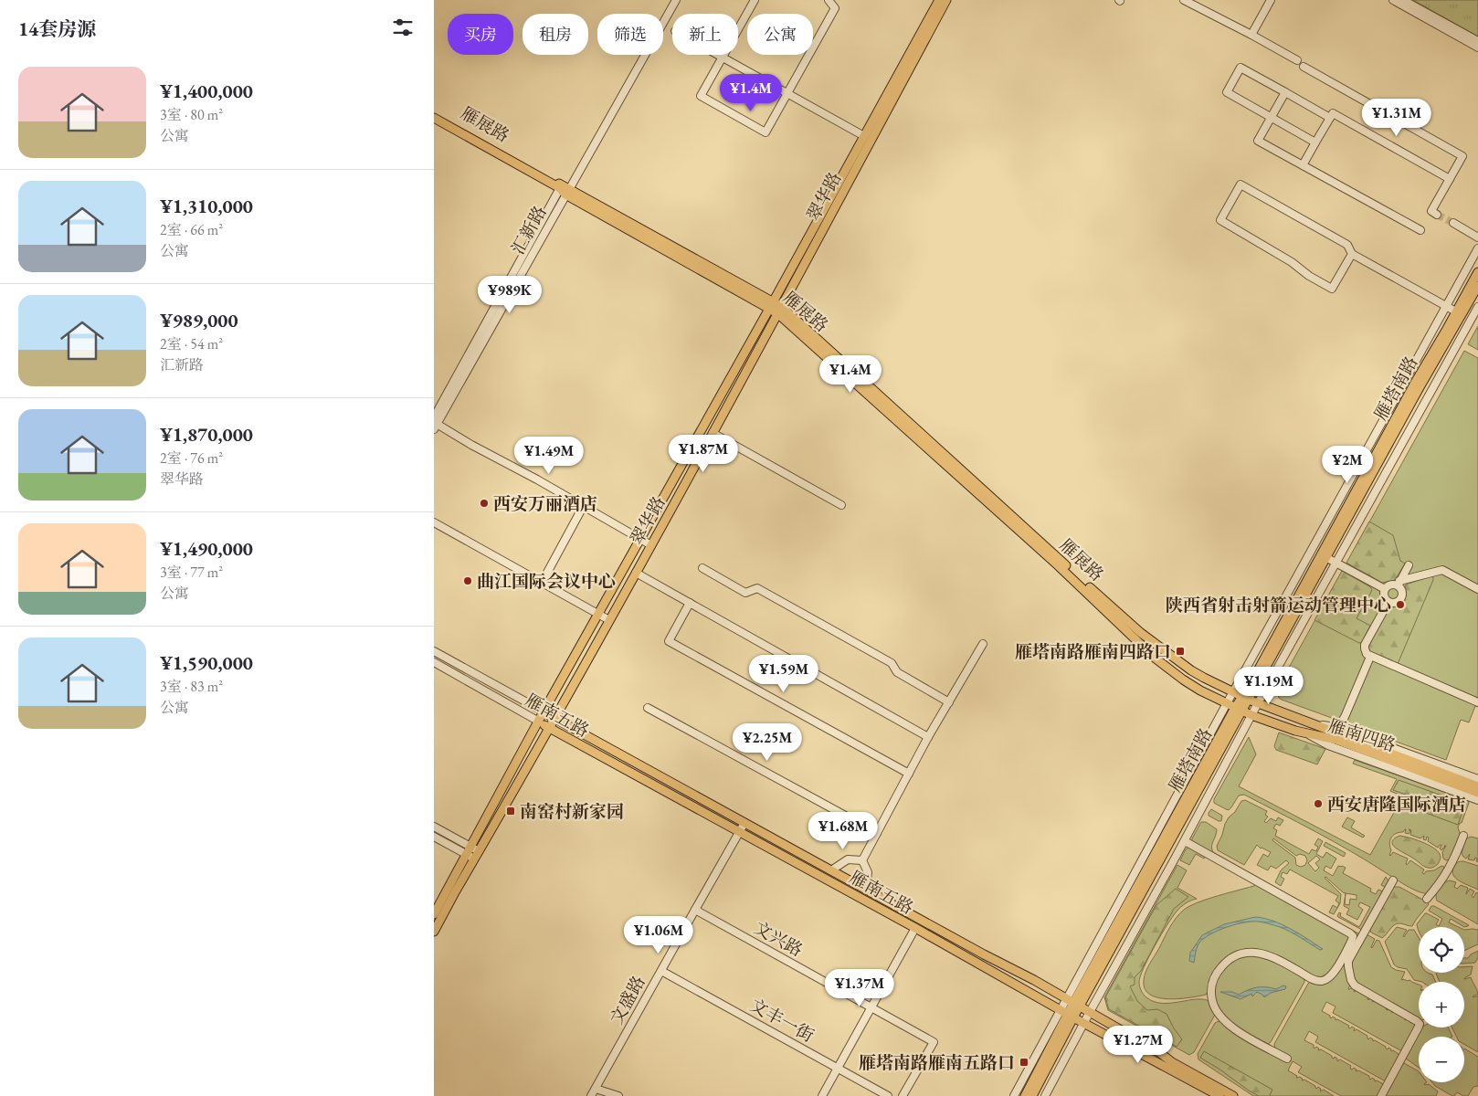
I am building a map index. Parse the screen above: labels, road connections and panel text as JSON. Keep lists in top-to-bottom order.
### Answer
{
  "streets": {
    "main road": [
      "雁展路",
      "翠华路",
      "雁塔南路",
      "雁南五路",
      "雁南四路"
    ],
    "street": [
      "汇新路",
      "文兴路",
      "文盛路",
      "文丰一街"
    ]
  },
  "crossings": [
    ["雁展路", "翠华路"],
    ["雁展路", "汇新路"],
    ["雁展路", "雁塔南路"],
    ["雁展路", "雁南四路"],
    ["翠华路", "雁南五路"],
    ["雁塔南路", "雁南五路"],
    ["雁塔南路", "雁南四路"],
    ["雁南五路", "文盛路"],
    ["文兴路", "文盛路"],
    ["文盛路", "文丰一街"]
  ],
  "places": {
    "other": [
      "西安万丽酒店",
      "曲江国际会议中心",
      "陕西省射击射箭运动管理中心",
      "西安唐隆国际酒店"
    ],
    "transit": ["雁塔南路雁南四路口", "南窑村新家园", "雁塔南路雁南五路口"]
  },
  "page": {
    "heading": "14套房源",
    "chip": [
      "买房",
      "租房",
      "筛选",
      "新上",
      "公寓"
    ],
    "list": [
      {
        "name": "¥1,400,000",
        "note": "3室 · 80 m² · 公寓"
      },
      {
        "name": "¥1,310,000",
        "note": "2室 · 66 m² · 公寓"
      },
      {
        "name": "¥989,000",
        "note": "2室 · 54 m² · 汇新路"
      },
      {
        "name": "¥1,870,000",
        "note": "2室 · 76 m² · 翠华路"
      },
      {
        "name": "¥1,490,000",
        "note": "3室 · 77 m² · 公寓"
      },
      {
        "name": "¥1,590,000",
        "note": "3室 · 83 m² · 公寓"
      }
    ],
    "price": [
      "¥1.4M",
      "¥1.31M",
      "¥989K",
      "¥1.4M",
      "¥1.87M",
      "¥1.49M",
      "¥2M",
      "¥1.59M",
      "¥1.19M",
      "¥2.25M",
      "¥1.68M",
      "¥1.06M",
      "¥1.37M",
      "¥1.27M"
    ],
    "map_buttons": ["+", "−"]
  }
}
